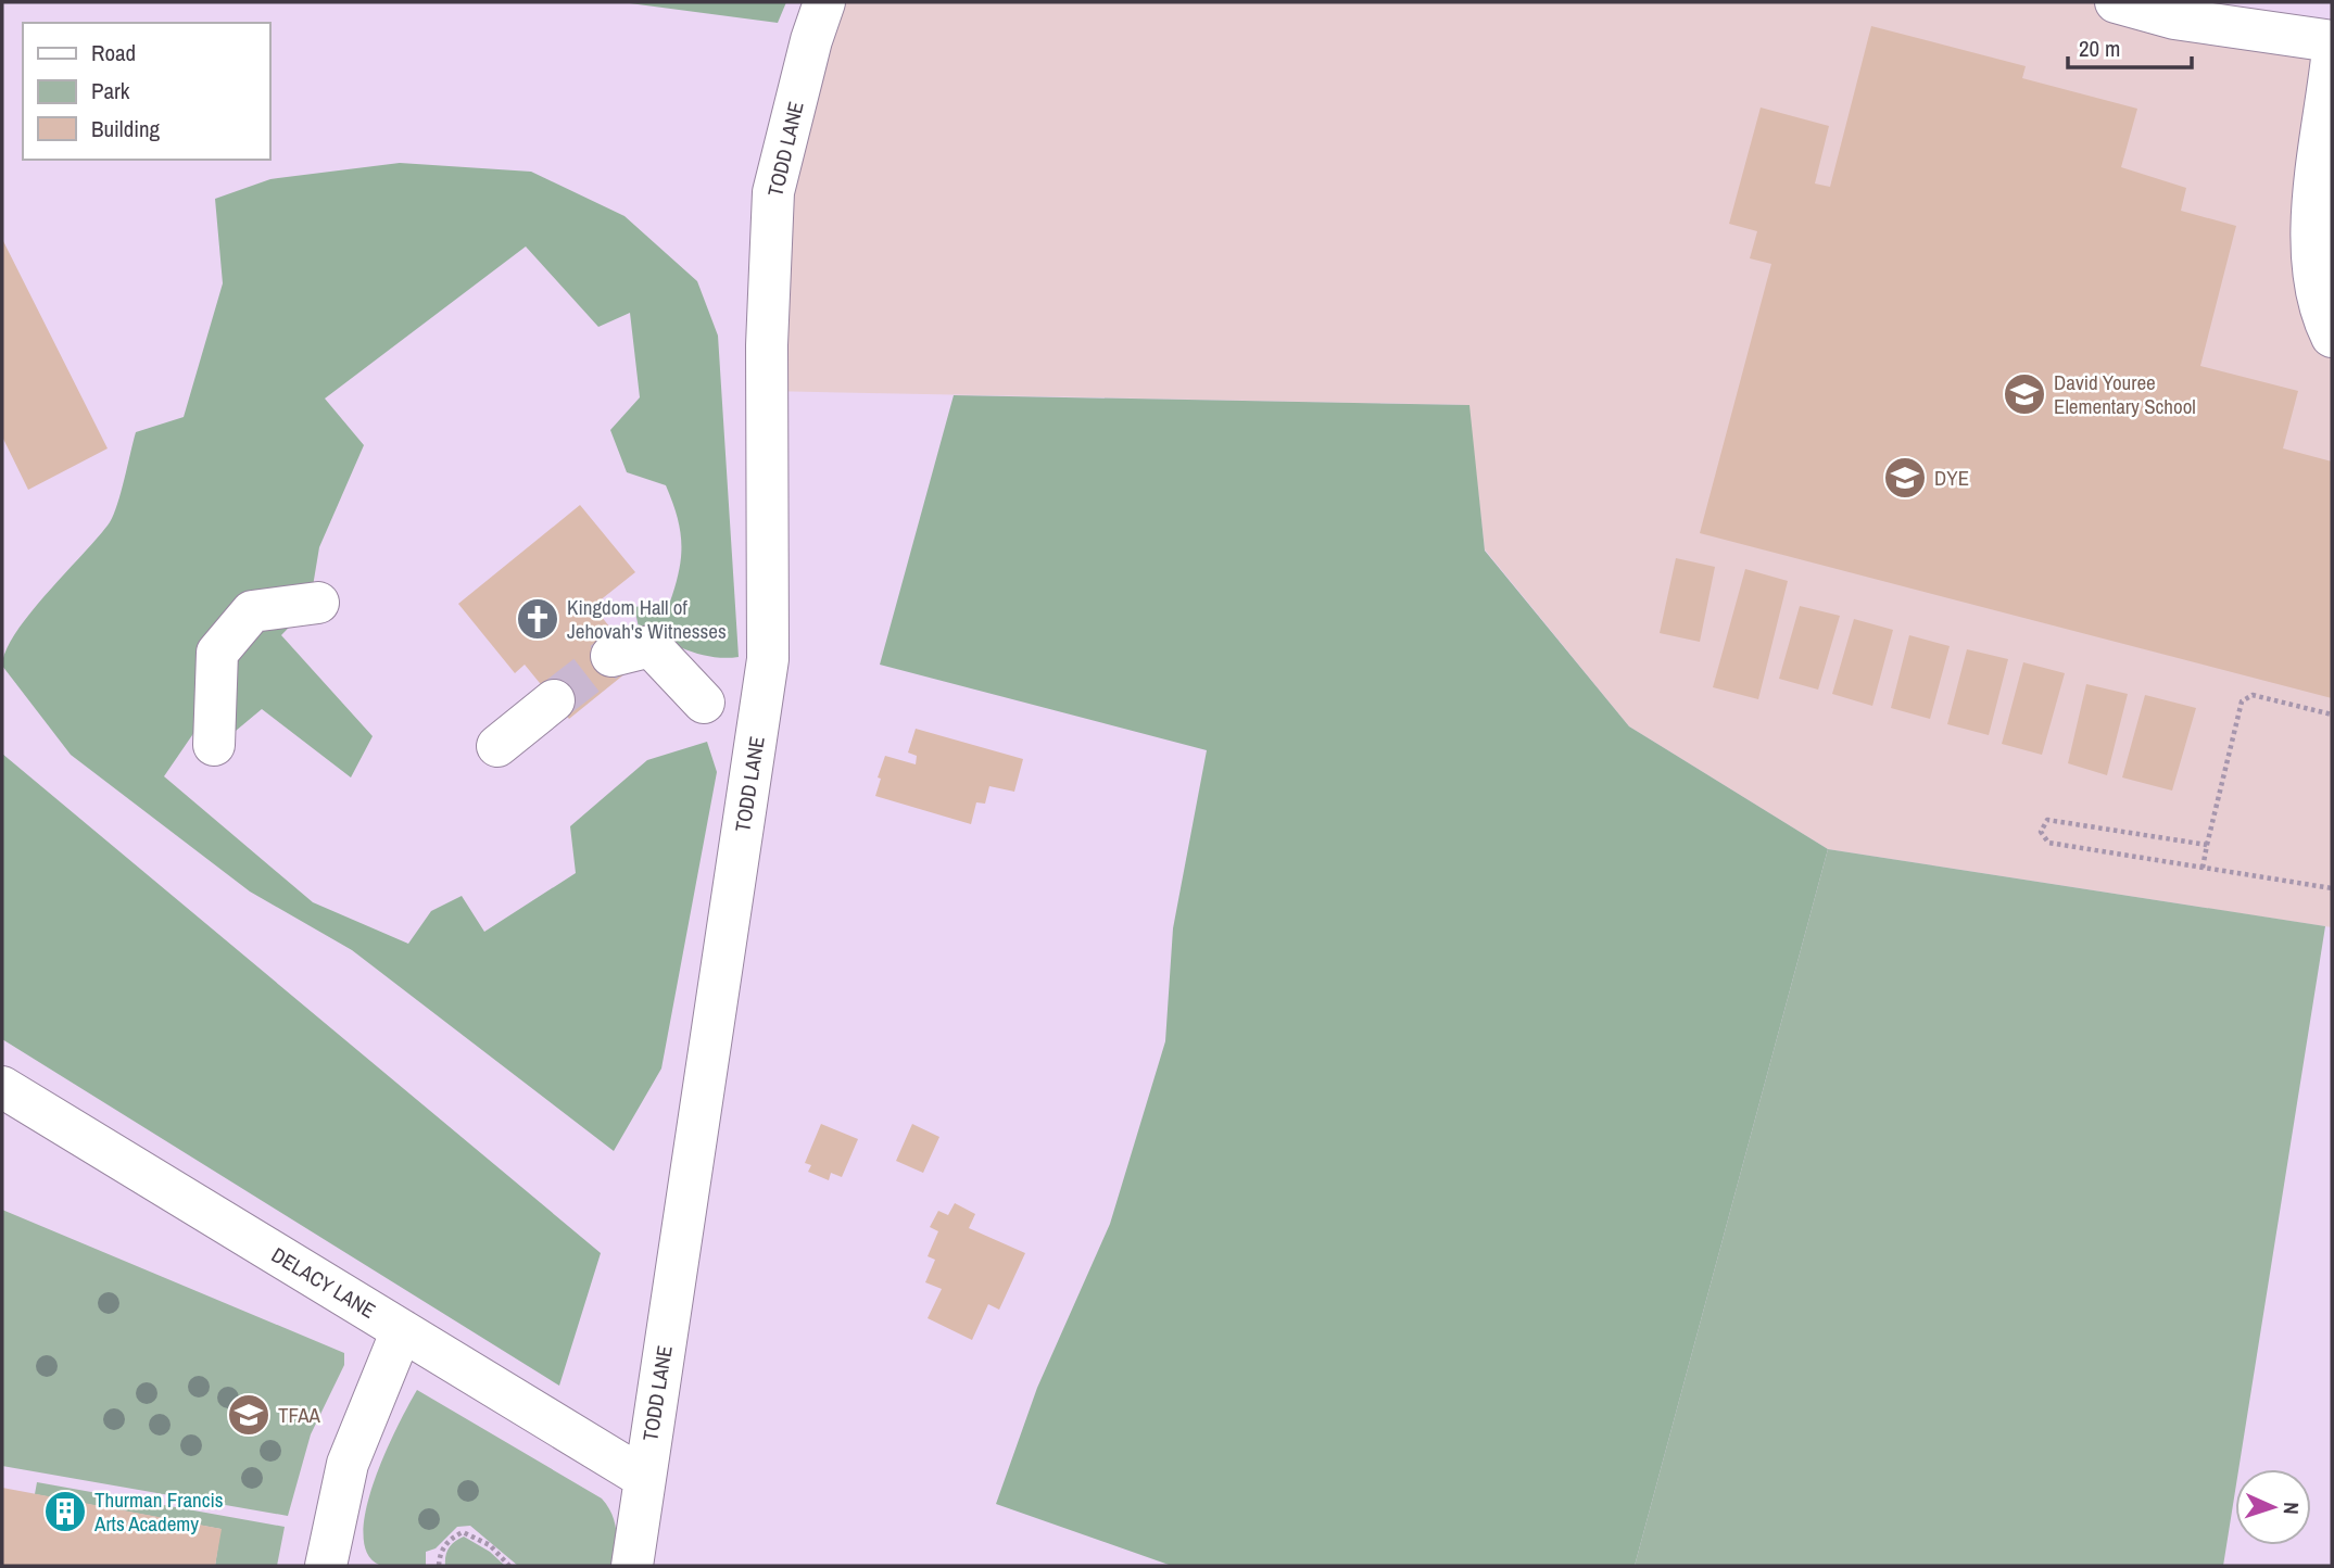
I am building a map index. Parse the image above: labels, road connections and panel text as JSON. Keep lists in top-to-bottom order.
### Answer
{
  "streets": {
    "street": ["TODD LANE", "DELACY LANE"]
  },
  "crossings": [
    ["TODD LANE", "DELACY LANE"]
  ],
  "places": {
    "school or university": ["David Youree Elementary School", "DYE", "TFAA"],
    "church": ["Kingdom Hall of Jehovah's Witnesses"],
    "building": ["Thurman Francis Arts Academy"]
  },
  "legend": ["Road", "Park", "Building"],
  "scale_bar": "20 m",
  "north": "right"
}
